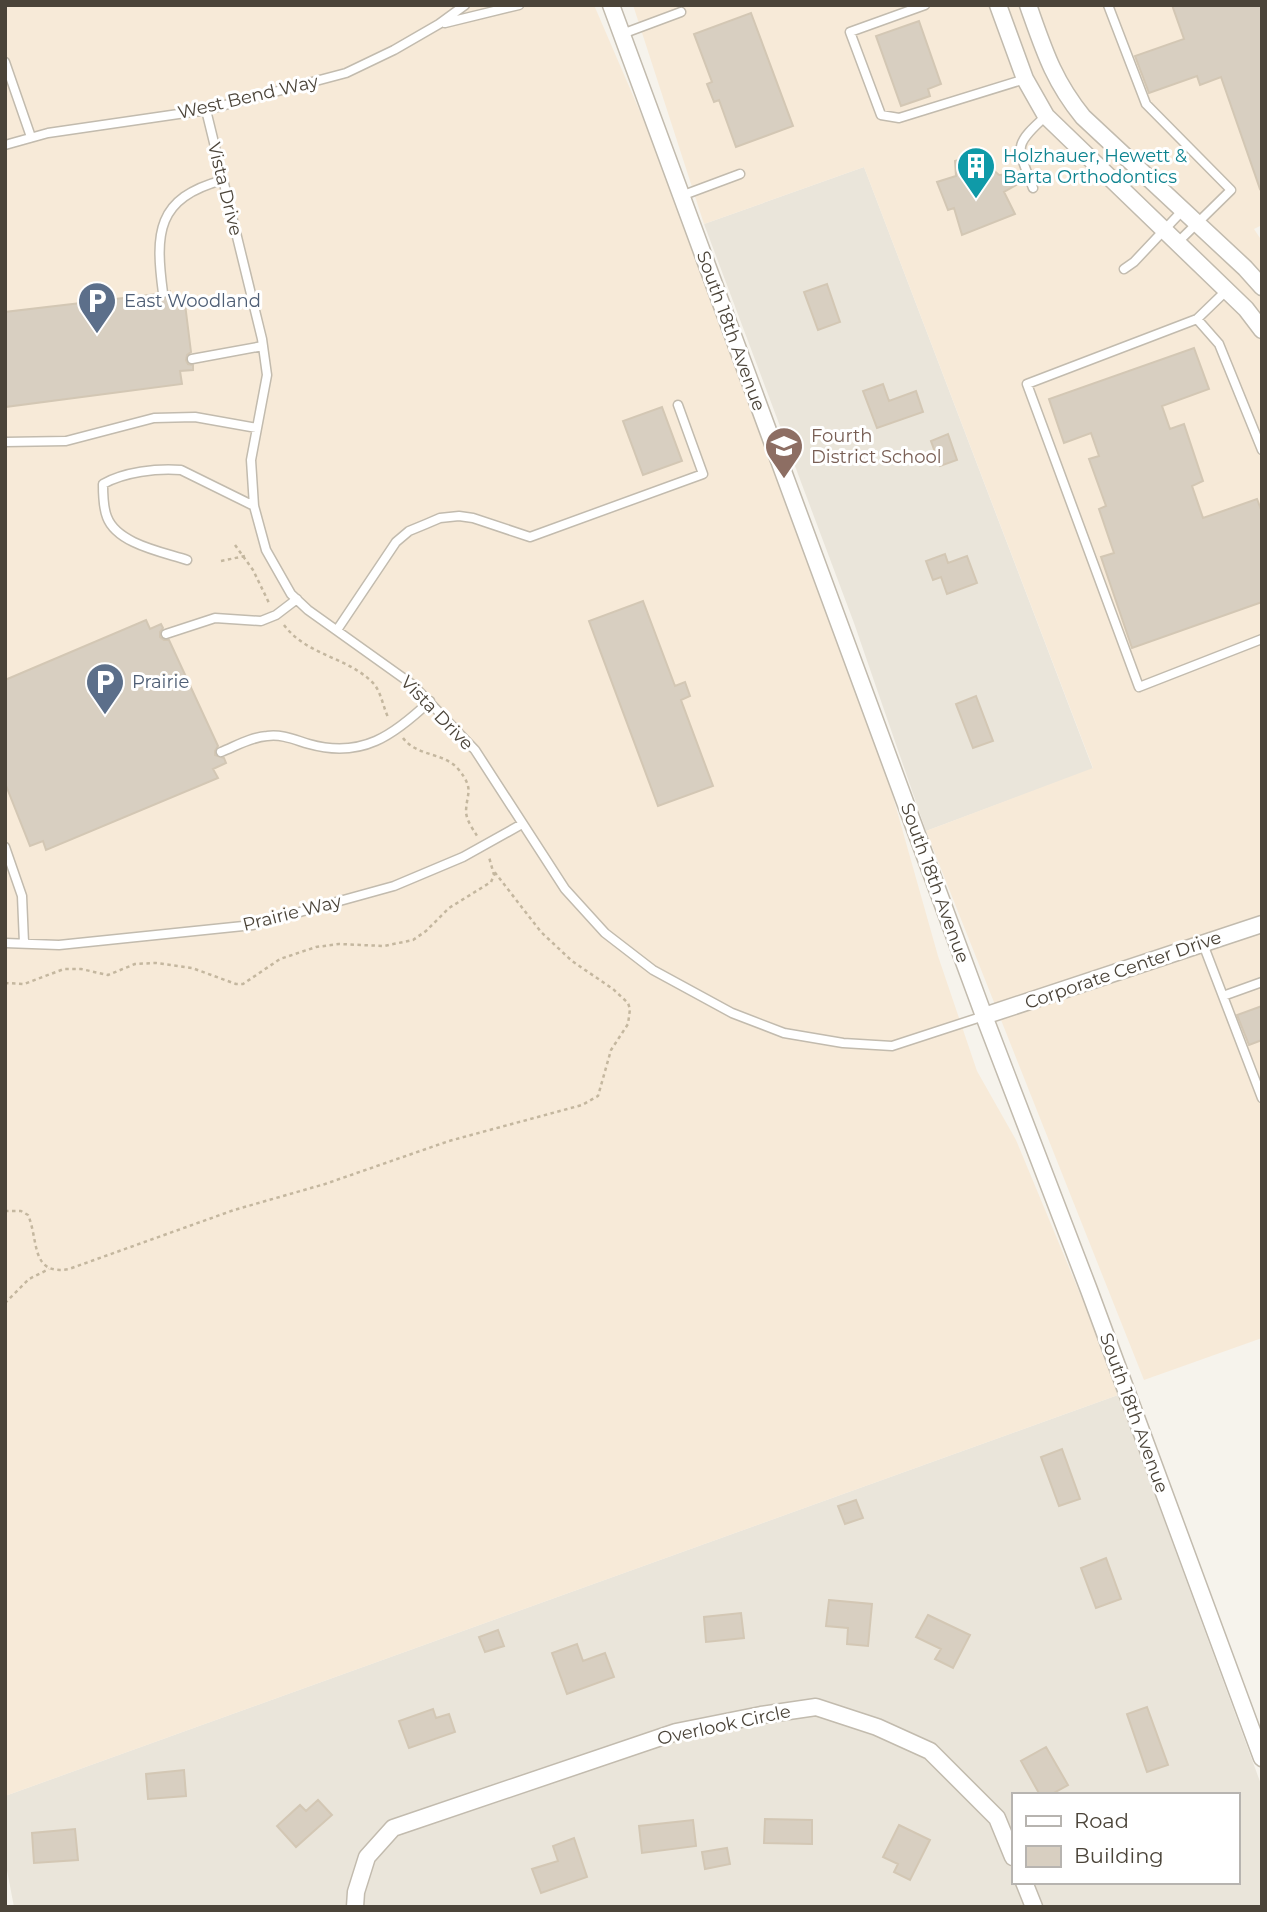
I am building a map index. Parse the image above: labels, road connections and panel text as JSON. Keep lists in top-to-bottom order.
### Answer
{
  "streets": {
    "street": ["South 18th Avenue", "Corporate Center Drive", "Overlook Circle"],
    "lane": ["West Bend Way", "Vista Drive", "Prairie Way"]
  },
  "crossings": [
    ["West Bend Way", "Vista Drive"],
    ["Vista Drive", "South 18th Avenue"],
    ["Vista Drive", "Prairie Way"],
    ["Vista Drive", "Corporate Center Drive"],
    ["South 18th Avenue", "Corporate Center Drive"]
  ],
  "places": {
    "building": ["Holzhauer, Hewett & Barta Orthodontics"],
    "parking": ["East Woodland", "Prairie"],
    "school or university": ["Fourth District School"]
  },
  "legend": ["Road", "Building"]
}
